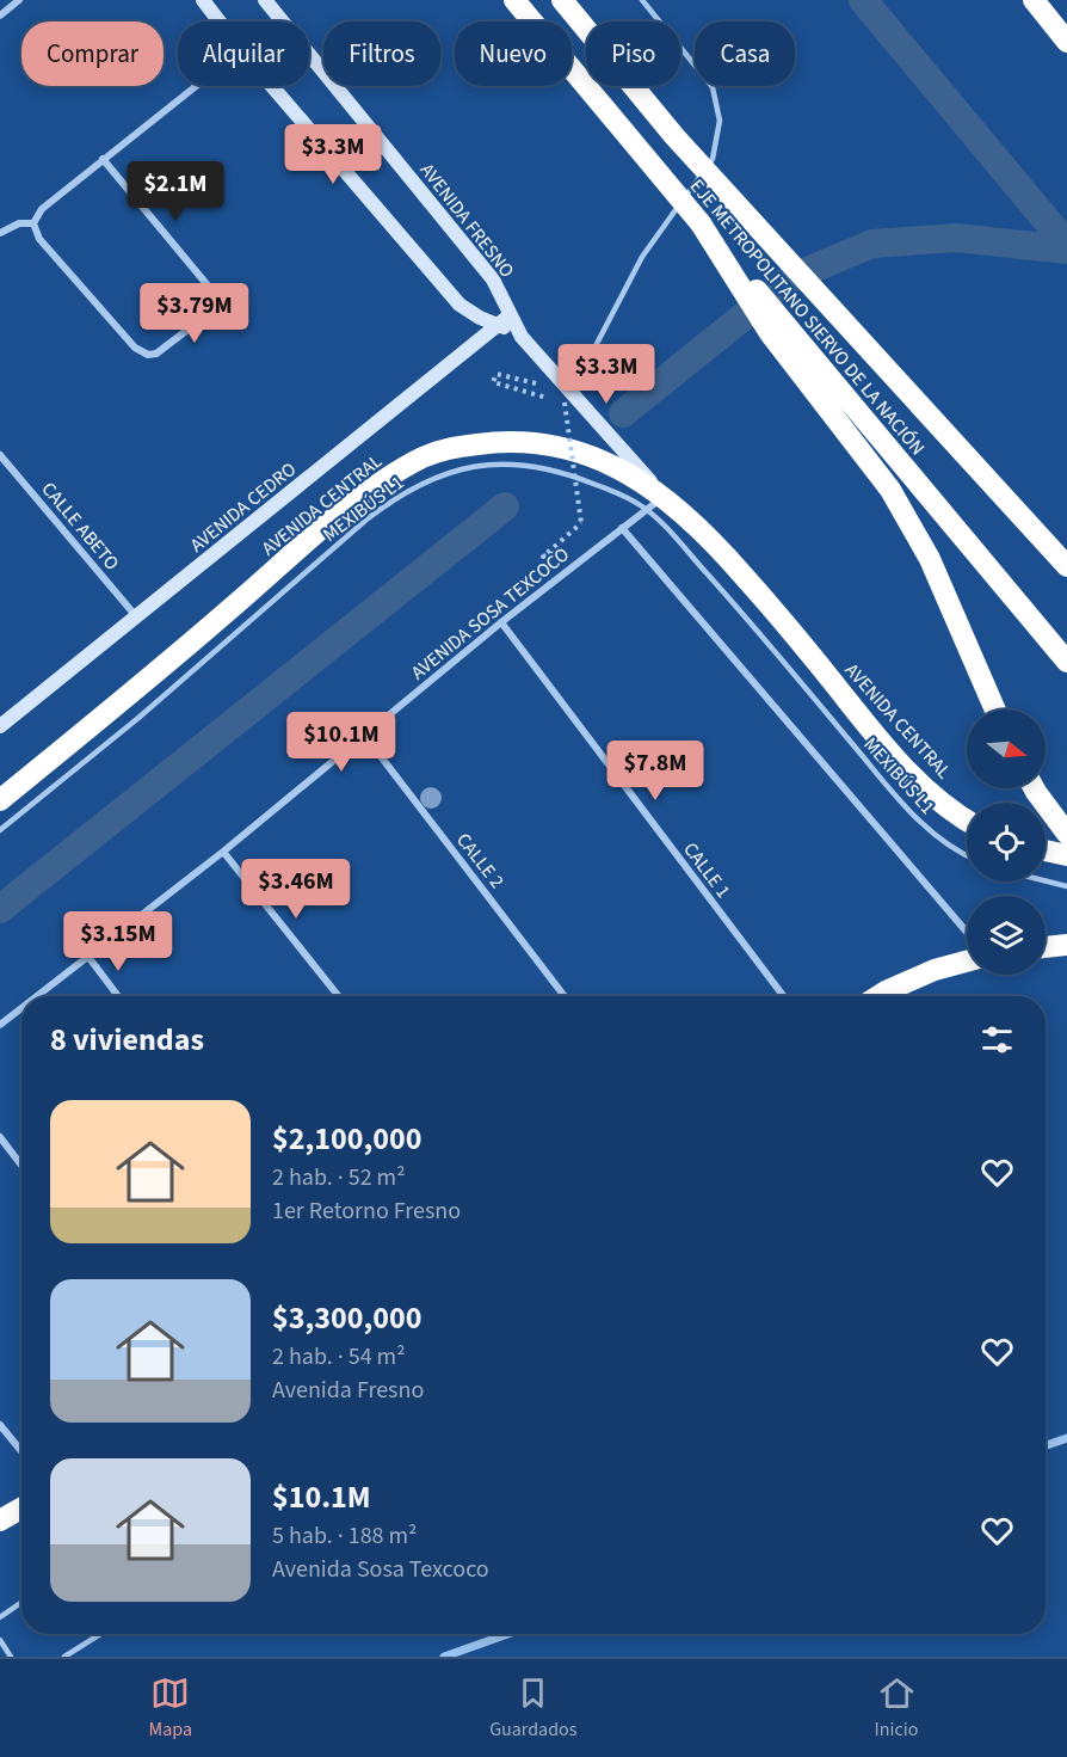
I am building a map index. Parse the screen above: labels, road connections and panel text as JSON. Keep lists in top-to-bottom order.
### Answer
{
  "streets": {
    "highway": ["EJE METROPOLITANO SIERVO DE LA NACIÓN", "AVENIDA CENTRAL"],
    "street": [
      "AVENIDA FRESNO",
      "AVENIDA CEDRO",
      "CALLE ABETO",
      "AVENIDA SOSA TEXCOCO",
      "CALLE 2",
      "CALLE 1"
    ],
    "lane": ["MEXIBÚS L1"]
  },
  "crossings": [
    ["AVENIDA FRESNO", "AVENIDA CENTRAL"],
    ["AVENIDA FRESNO", "AVENIDA CEDRO"],
    ["AVENIDA FRESNO", "AVENIDA SOSA TEXCOCO"],
    ["AVENIDA CENTRAL", "AVENIDA SOSA TEXCOCO"],
    ["AVENIDA CEDRO", "CALLE ABETO"],
    ["MEXIBÚS L1", "AVENIDA SOSA TEXCOCO"],
    ["AVENIDA SOSA TEXCOCO", "CALLE 2"],
    ["AVENIDA SOSA TEXCOCO", "CALLE 1"]
  ],
  "north": "right",
  "page": {
    "chip": [
      "Comprar",
      "Alquilar",
      "Filtros",
      "Nuevo",
      "Piso",
      "Casa"
    ],
    "price": [
      "$3.3M",
      "$2.1M",
      "$3.79M",
      "$3.3M",
      "$10.1M",
      "$7.8M",
      "$3.46M",
      "$3.15M"
    ],
    "heading": "8 viviendas",
    "list": [
      {
        "name": "$2,100,000",
        "note": "2 hab. · 52 m² · 1er Retorno Fresno"
      },
      {
        "name": "$3,300,000",
        "note": "2 hab. · 54 m² · Avenida Fresno"
      },
      {
        "name": "$10.1M",
        "note": "5 hab. · 188 m² · Avenida Sosa Texcoco"
      }
    ],
    "tabs": ["Mapa", "Guardados", "Inicio"]
  }
}
